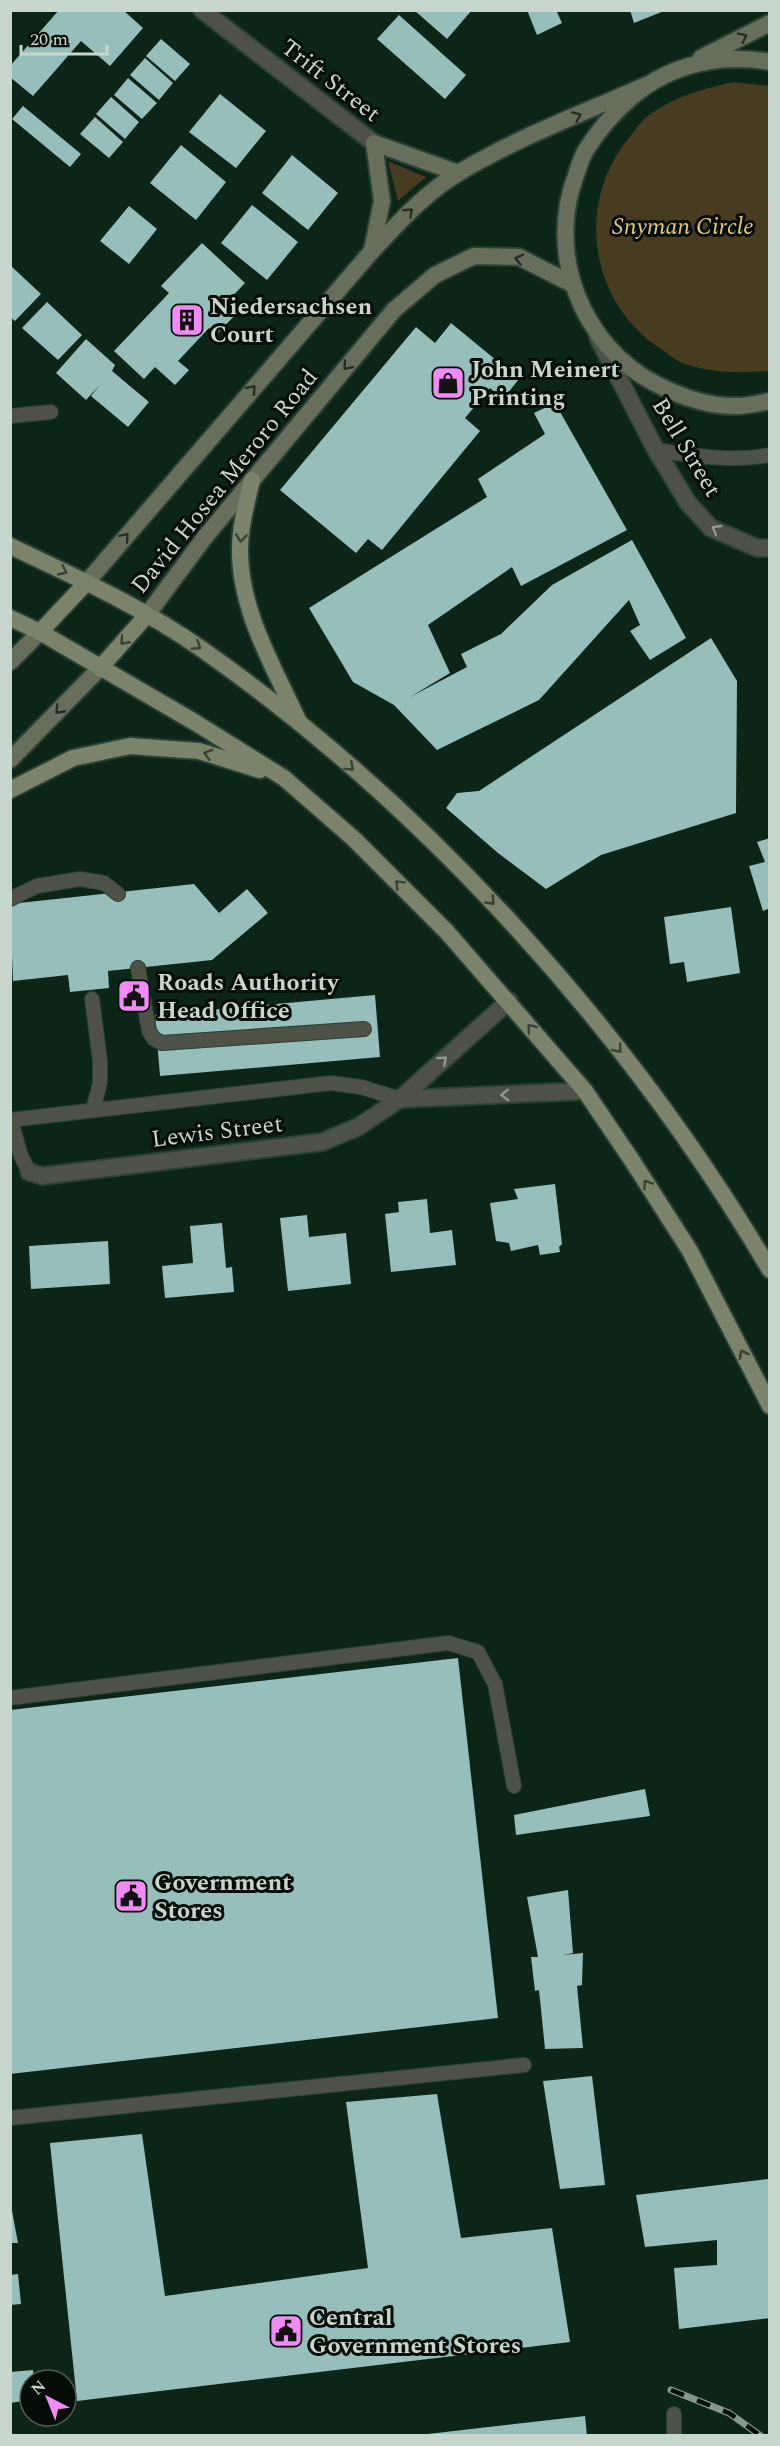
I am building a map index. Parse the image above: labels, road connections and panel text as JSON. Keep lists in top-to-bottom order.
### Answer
{
  "streets": {
    "main road": ["David Hosea Meroro Road"],
    "street": ["Trift Street", "Bell Street", "Lewis Street"]
  },
  "one_way": ["Bell Street"],
  "parks": ["Snyman Circle"],
  "places": {
    "building": ["Niedersachsen Court"],
    "shop": ["John Meinert Printing"],
    "public building": ["Roads Authority Head Office", "Government Stores", "Central Government Stores"]
  },
  "scale_bar": "20 m",
  "north": "top left"
}
